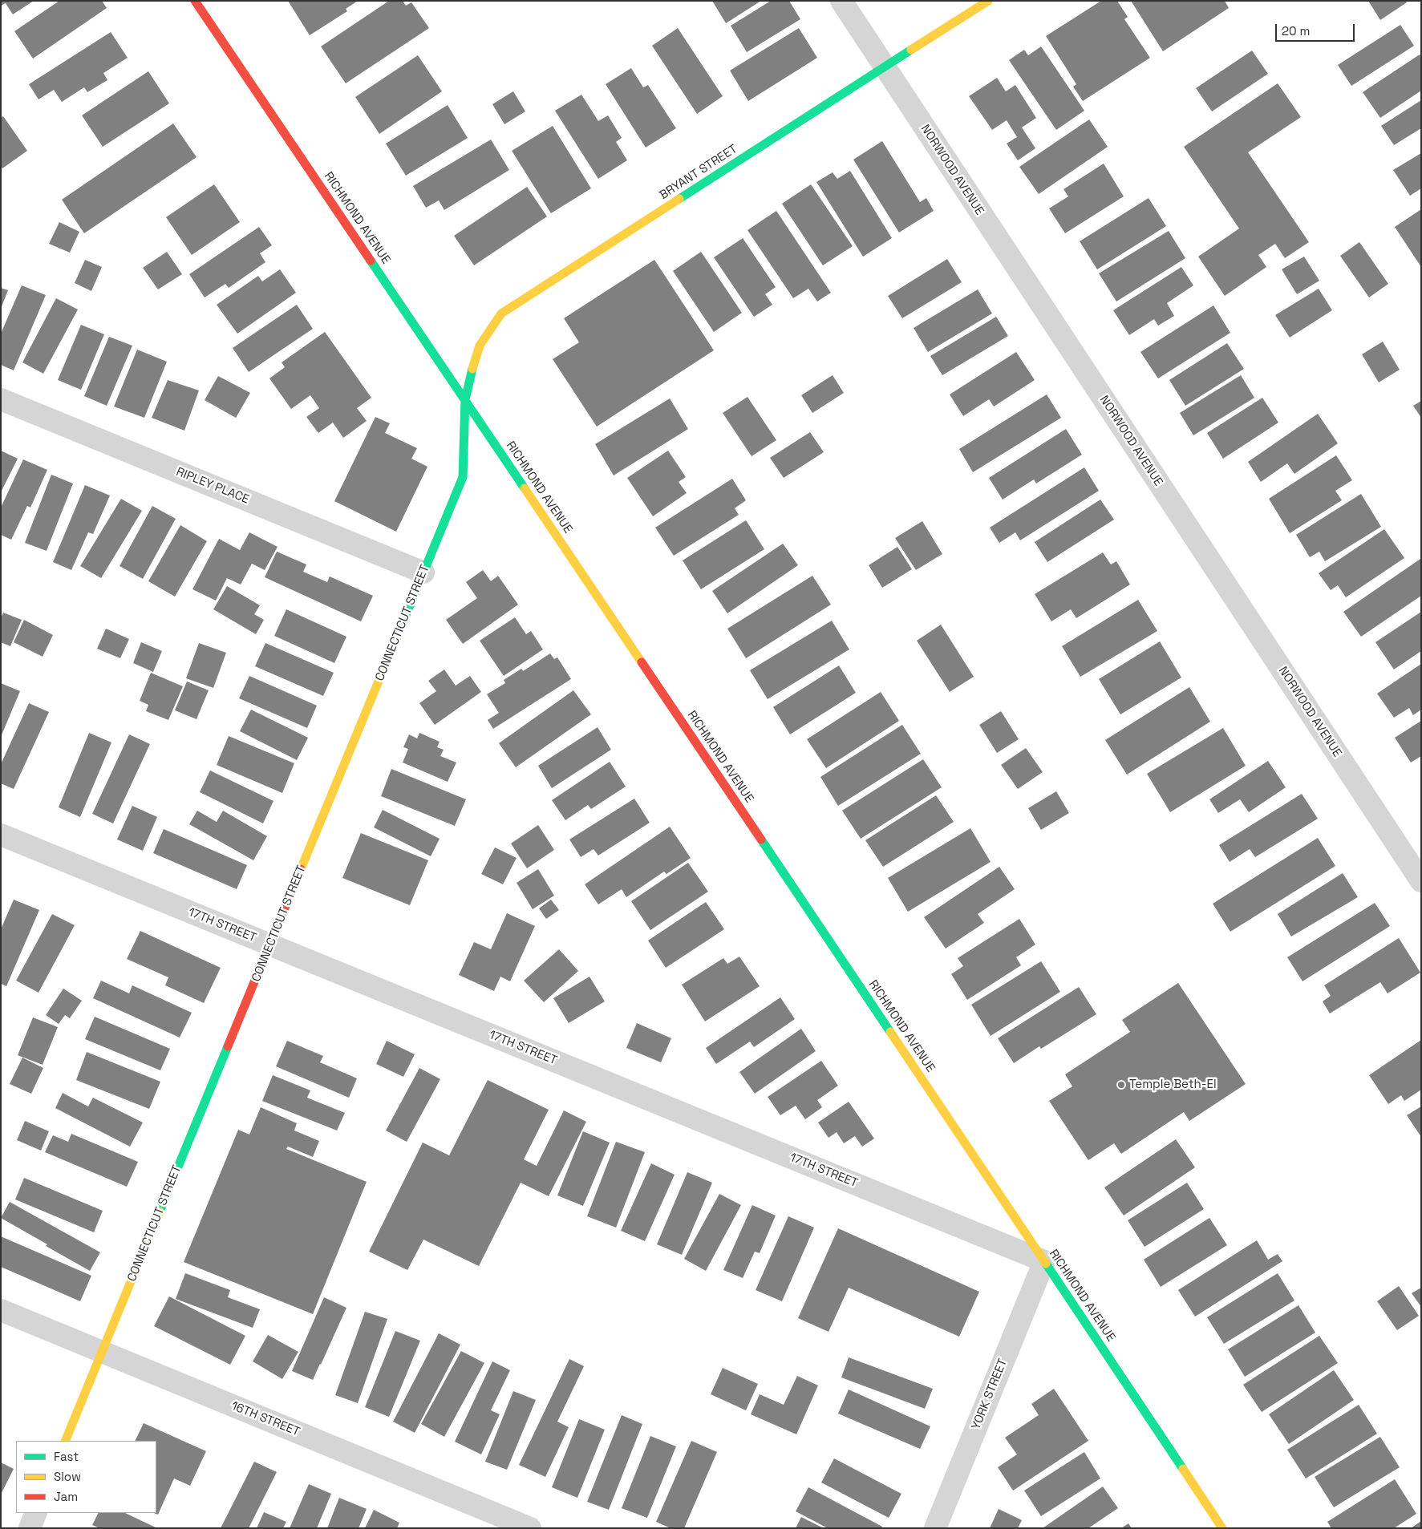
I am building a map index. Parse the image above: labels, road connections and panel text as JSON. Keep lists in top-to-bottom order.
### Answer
{
  "streets": {
    "street": [
      "NORWOOD AVENUE",
      "BRYANT STREET",
      "RICHMOND AVENUE",
      "RIPLEY PLACE",
      "CONNECTICUT STREET",
      "17TH STREET",
      "YORK STREET",
      "16TH STREET"
    ]
  },
  "crossings": [
    ["NORWOOD AVENUE", "BRYANT STREET"],
    ["BRYANT STREET", "RICHMOND AVENUE"],
    ["BRYANT STREET", "CONNECTICUT STREET"],
    ["RICHMOND AVENUE", "CONNECTICUT STREET"],
    ["RICHMOND AVENUE", "17TH STREET"],
    ["RICHMOND AVENUE", "YORK STREET"],
    ["RIPLEY PLACE", "CONNECTICUT STREET"],
    ["CONNECTICUT STREET", "17TH STREET"],
    ["CONNECTICUT STREET", "16TH STREET"],
    ["17TH STREET", "YORK STREET"]
  ],
  "places": ["Temple Beth-El"],
  "legend": ["Fast", "Slow", "Jam"],
  "scale_bar": "20 m"
}
